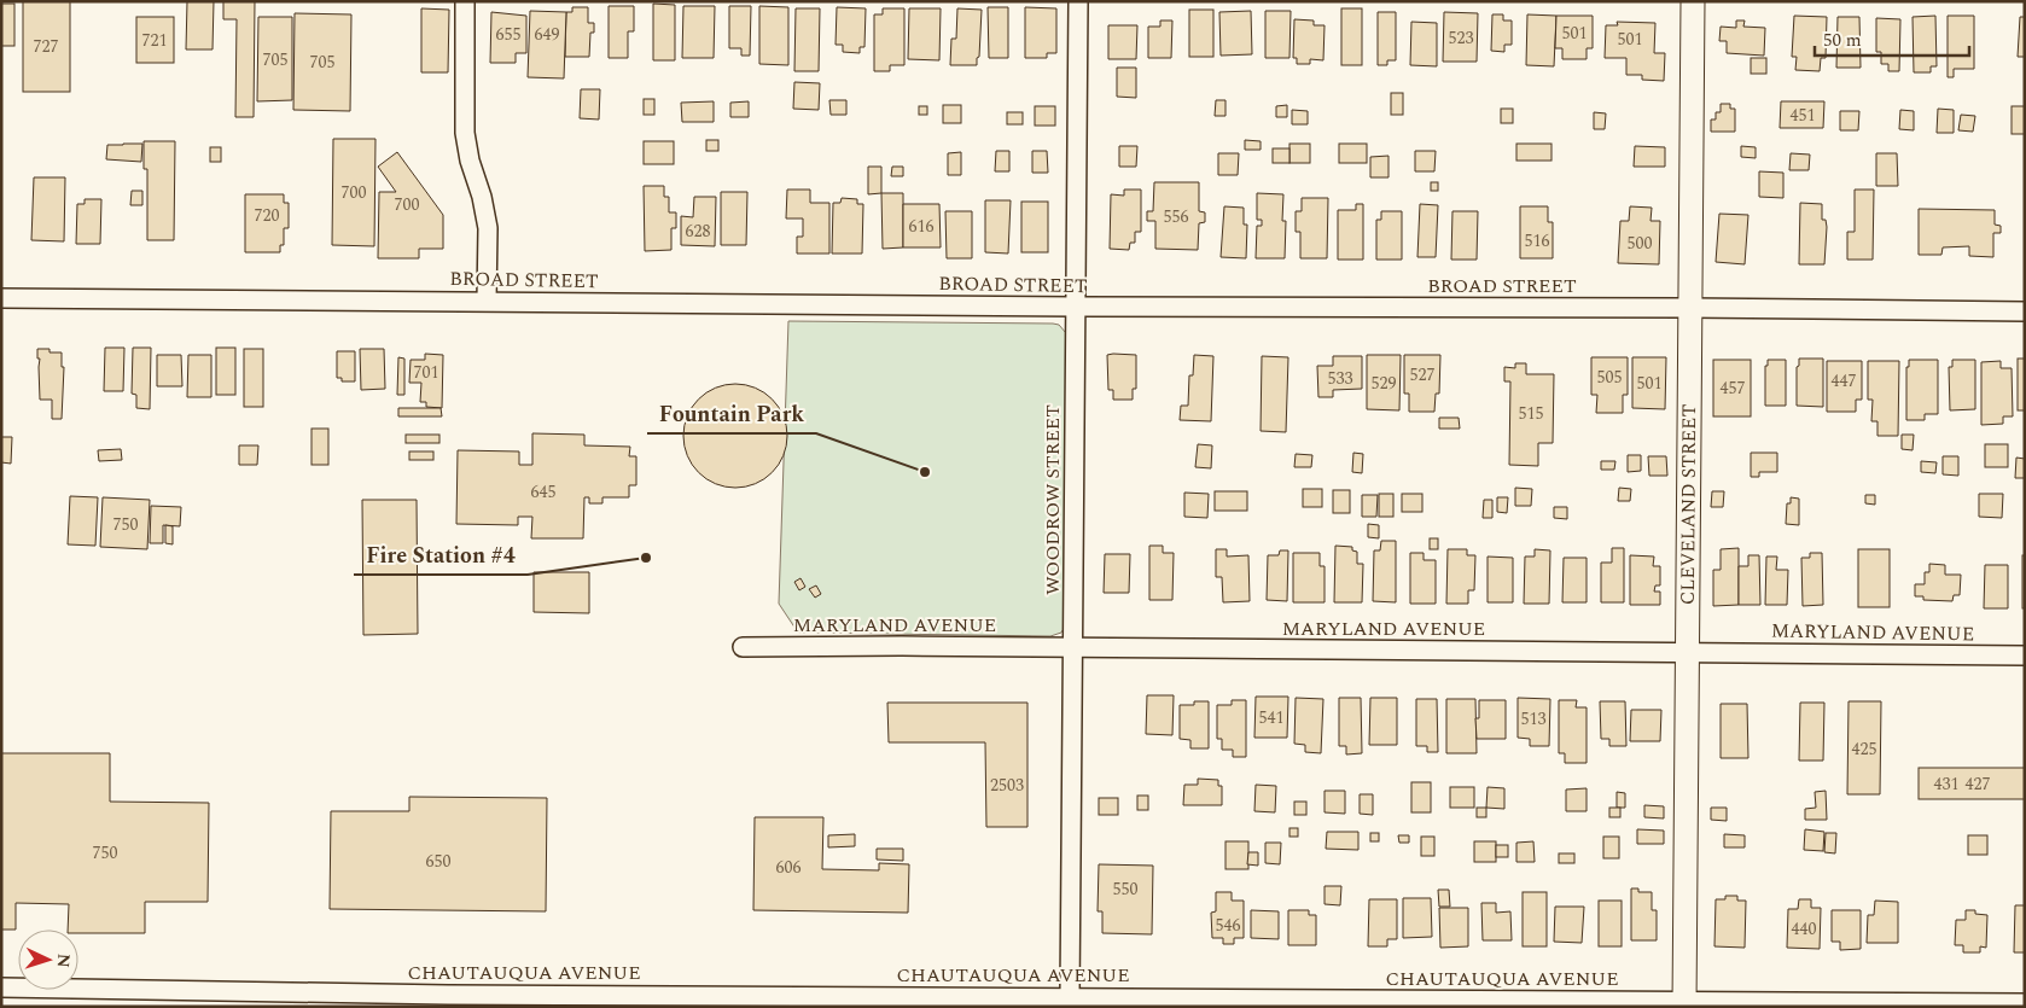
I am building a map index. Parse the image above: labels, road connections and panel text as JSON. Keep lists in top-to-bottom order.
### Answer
{
  "streets": {
    "street": [
      "BROAD STREET",
      "WOODROW STREET",
      "CLEVELAND STREET",
      "MARYLAND AVENUE",
      "CHAUTAUQUA AVENUE"
    ]
  },
  "crossings": [
    ["BROAD STREET", "WOODROW STREET"],
    ["BROAD STREET", "CLEVELAND STREET"],
    ["WOODROW STREET", "MARYLAND AVENUE"],
    ["WOODROW STREET", "CHAUTAUQUA AVENUE"],
    ["CLEVELAND STREET", "MARYLAND AVENUE"],
    ["CLEVELAND STREET", "CHAUTAUQUA AVENUE"]
  ],
  "places": ["Fountain Park", "Fire Station #4"],
  "house_numbers": [
    "501",
    "655",
    "649",
    "523",
    "501",
    "721",
    "727",
    "705",
    "705",
    "451",
    "700",
    "700",
    "720",
    "556",
    "616",
    "628",
    "516",
    "500",
    "701",
    "527",
    "505",
    "533",
    "447",
    "529",
    "501",
    "457",
    "515",
    "645",
    "750",
    "541",
    "513",
    "425",
    "431",
    "427",
    "2503",
    "750",
    "650",
    "606",
    "550",
    "546",
    "440"
  ],
  "scale_bar": "50 m",
  "north": "right"
}
